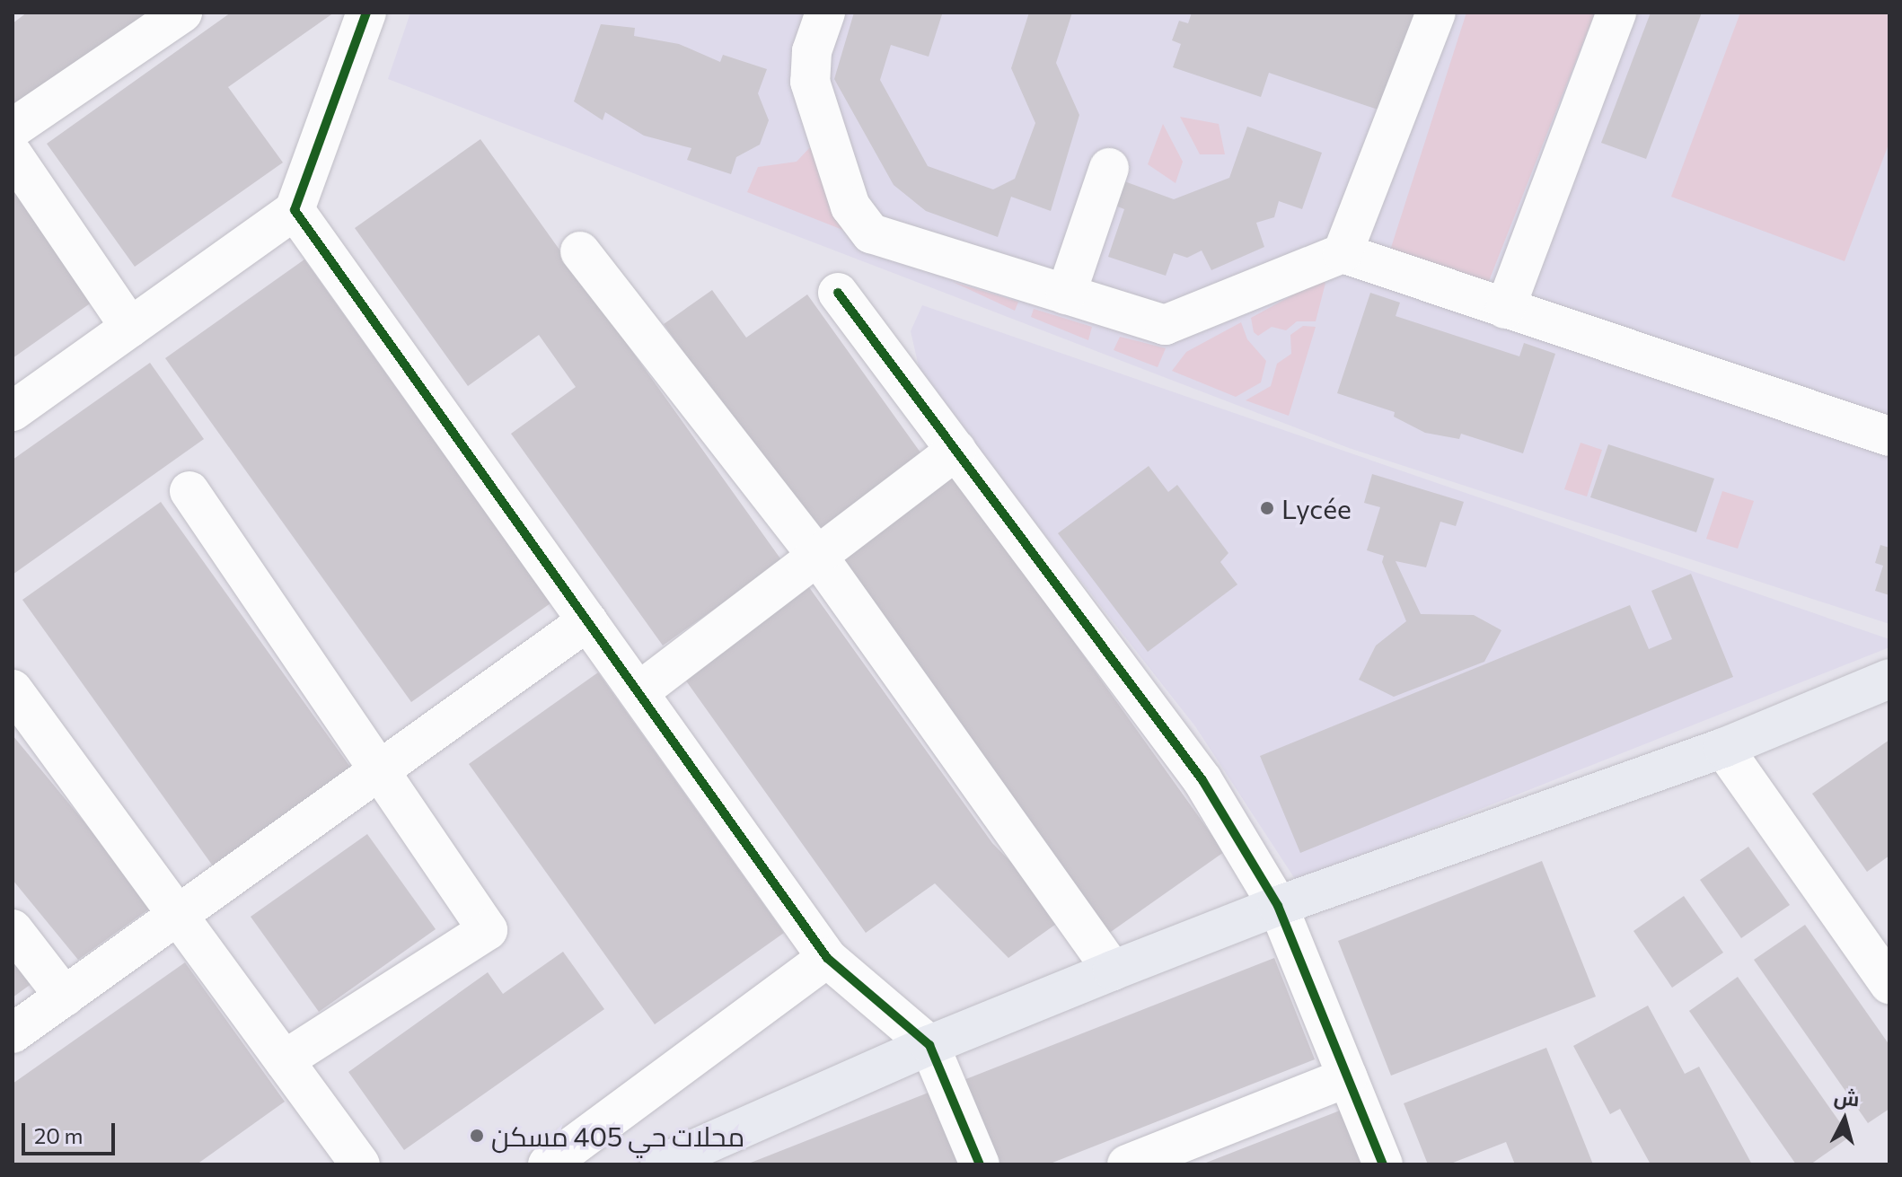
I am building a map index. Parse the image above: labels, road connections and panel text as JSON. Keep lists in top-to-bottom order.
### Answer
{
  "places": ["Lycée", "محلات حي 405 مسكن"],
  "scale_bar": "20 m",
  "north": "top"
}
